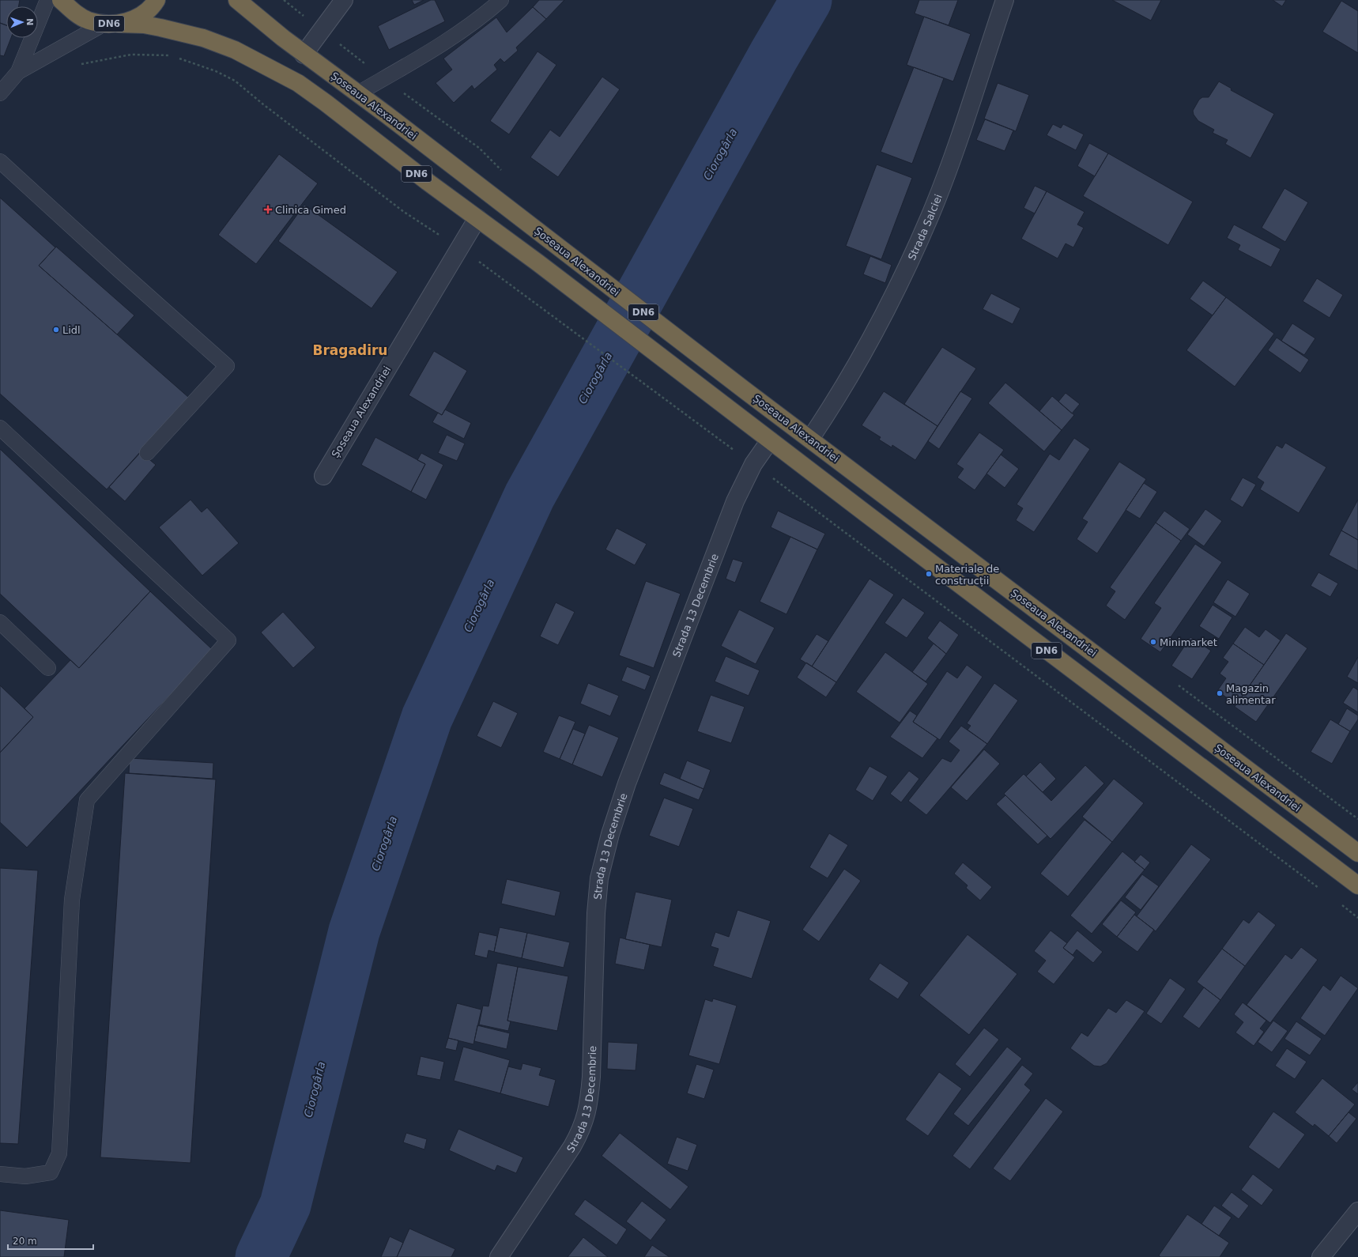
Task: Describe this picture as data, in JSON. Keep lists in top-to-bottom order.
{
  "streets": {
    "highway": ["DN6", "Șoseaua Alexandriei"],
    "street": ["Strada Salciei", "Strada 13 Decembrie"]
  },
  "crossings": [
    ["DN6", "Șoseaua Alexandriei"],
    ["DN6", "Strada 13 Decembrie"],
    ["Șoseaua Alexandriei", "Strada Salciei"]
  ],
  "districts": ["Bragadiru"],
  "water": ["Ciorogârla"],
  "places": {
    "health": ["Clinica Gimed"],
    "other": [
      "Lidl",
      "Materiale de construcții",
      "Minimarket",
      "Magazin alimentar"
    ]
  },
  "scale_bar": "20 m",
  "north": "right"
}
